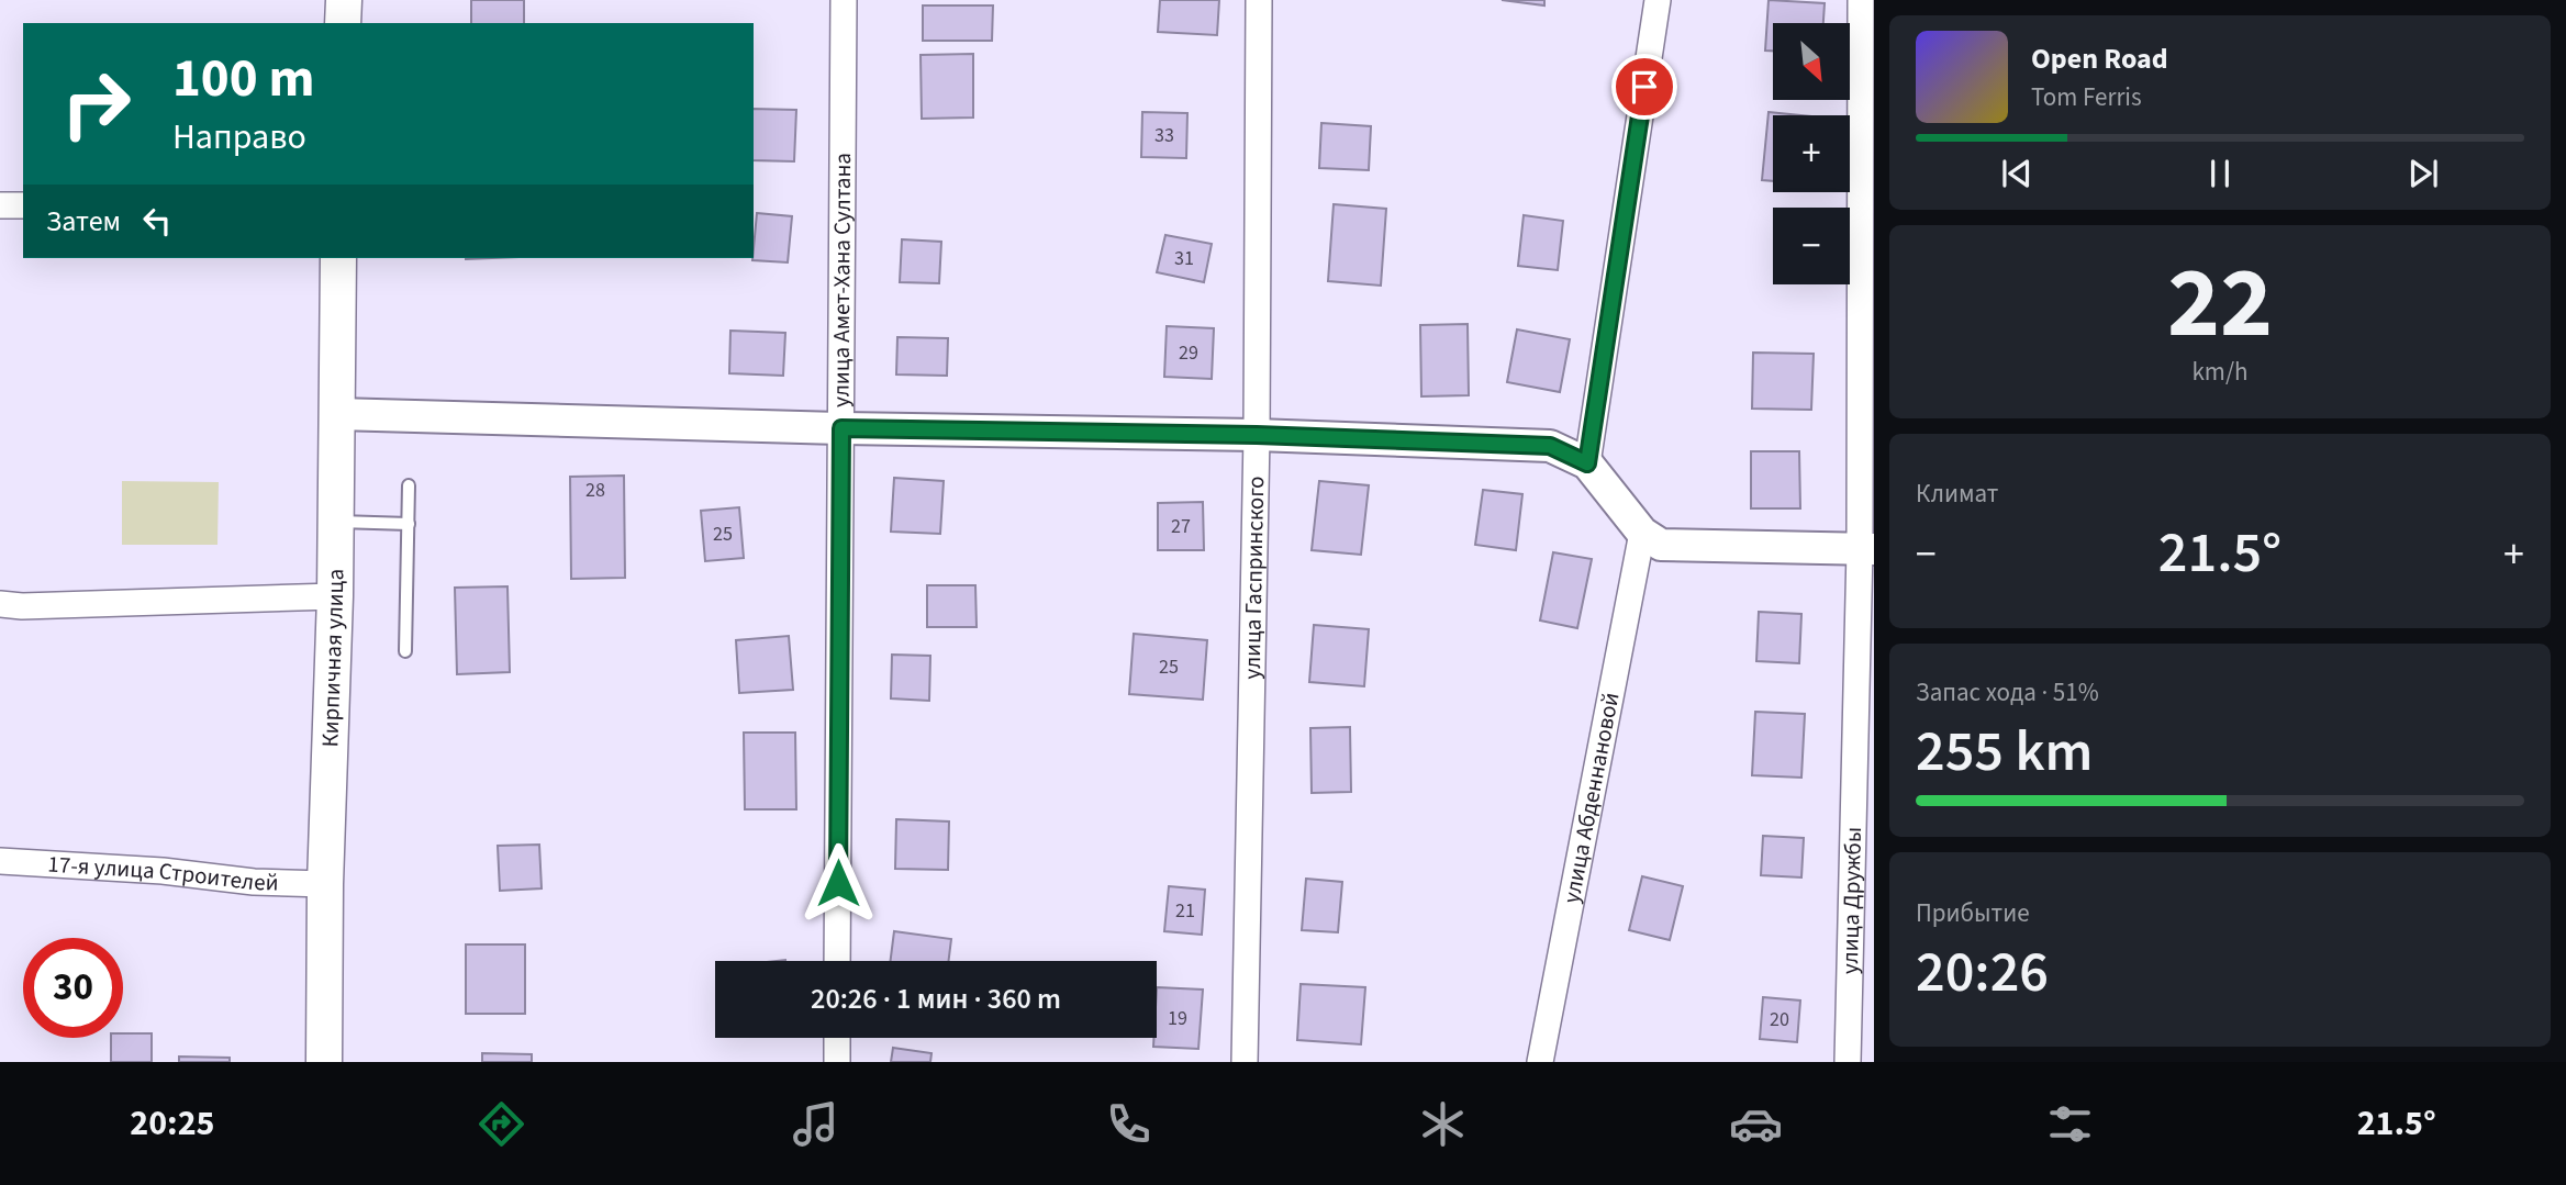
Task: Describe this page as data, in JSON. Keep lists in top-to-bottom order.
{
  "streets": {
    "main road": ["Кирпичная улица"],
    "street": [
      "улица Амет-Хана Султана",
      "улица Гаспринского",
      "улица Абденнановой",
      "17-я улица Строителей",
      "улица Дружбы"
    ]
  },
  "crossings": [
    ["Кирпичная улица", "17-я улица Строителей"]
  ],
  "house_numbers": [
    "33",
    "31",
    "29",
    "28",
    "27",
    "25",
    "25",
    "21",
    "19",
    "20"
  ],
  "north": "bottom right",
  "page": {
    "map_buttons": ["+", "−"],
    "turn": ["100 m", "Направо"],
    "song": ["Open Road", "Tom Ferris"],
    "then": "Затем",
    "tile": [
      ["22", "km/h"],
      "Климат",
      ["Запас хода · 51%", "255 km"],
      ["Прибытие", "20:26"]
    ],
    "heat": ["−", "21.5°", "+"],
    "limit": "30",
    "trip": "20:26 · 1 мин · 360 m",
    "tabs": ["20:25", "21.5°"]
  }
}
